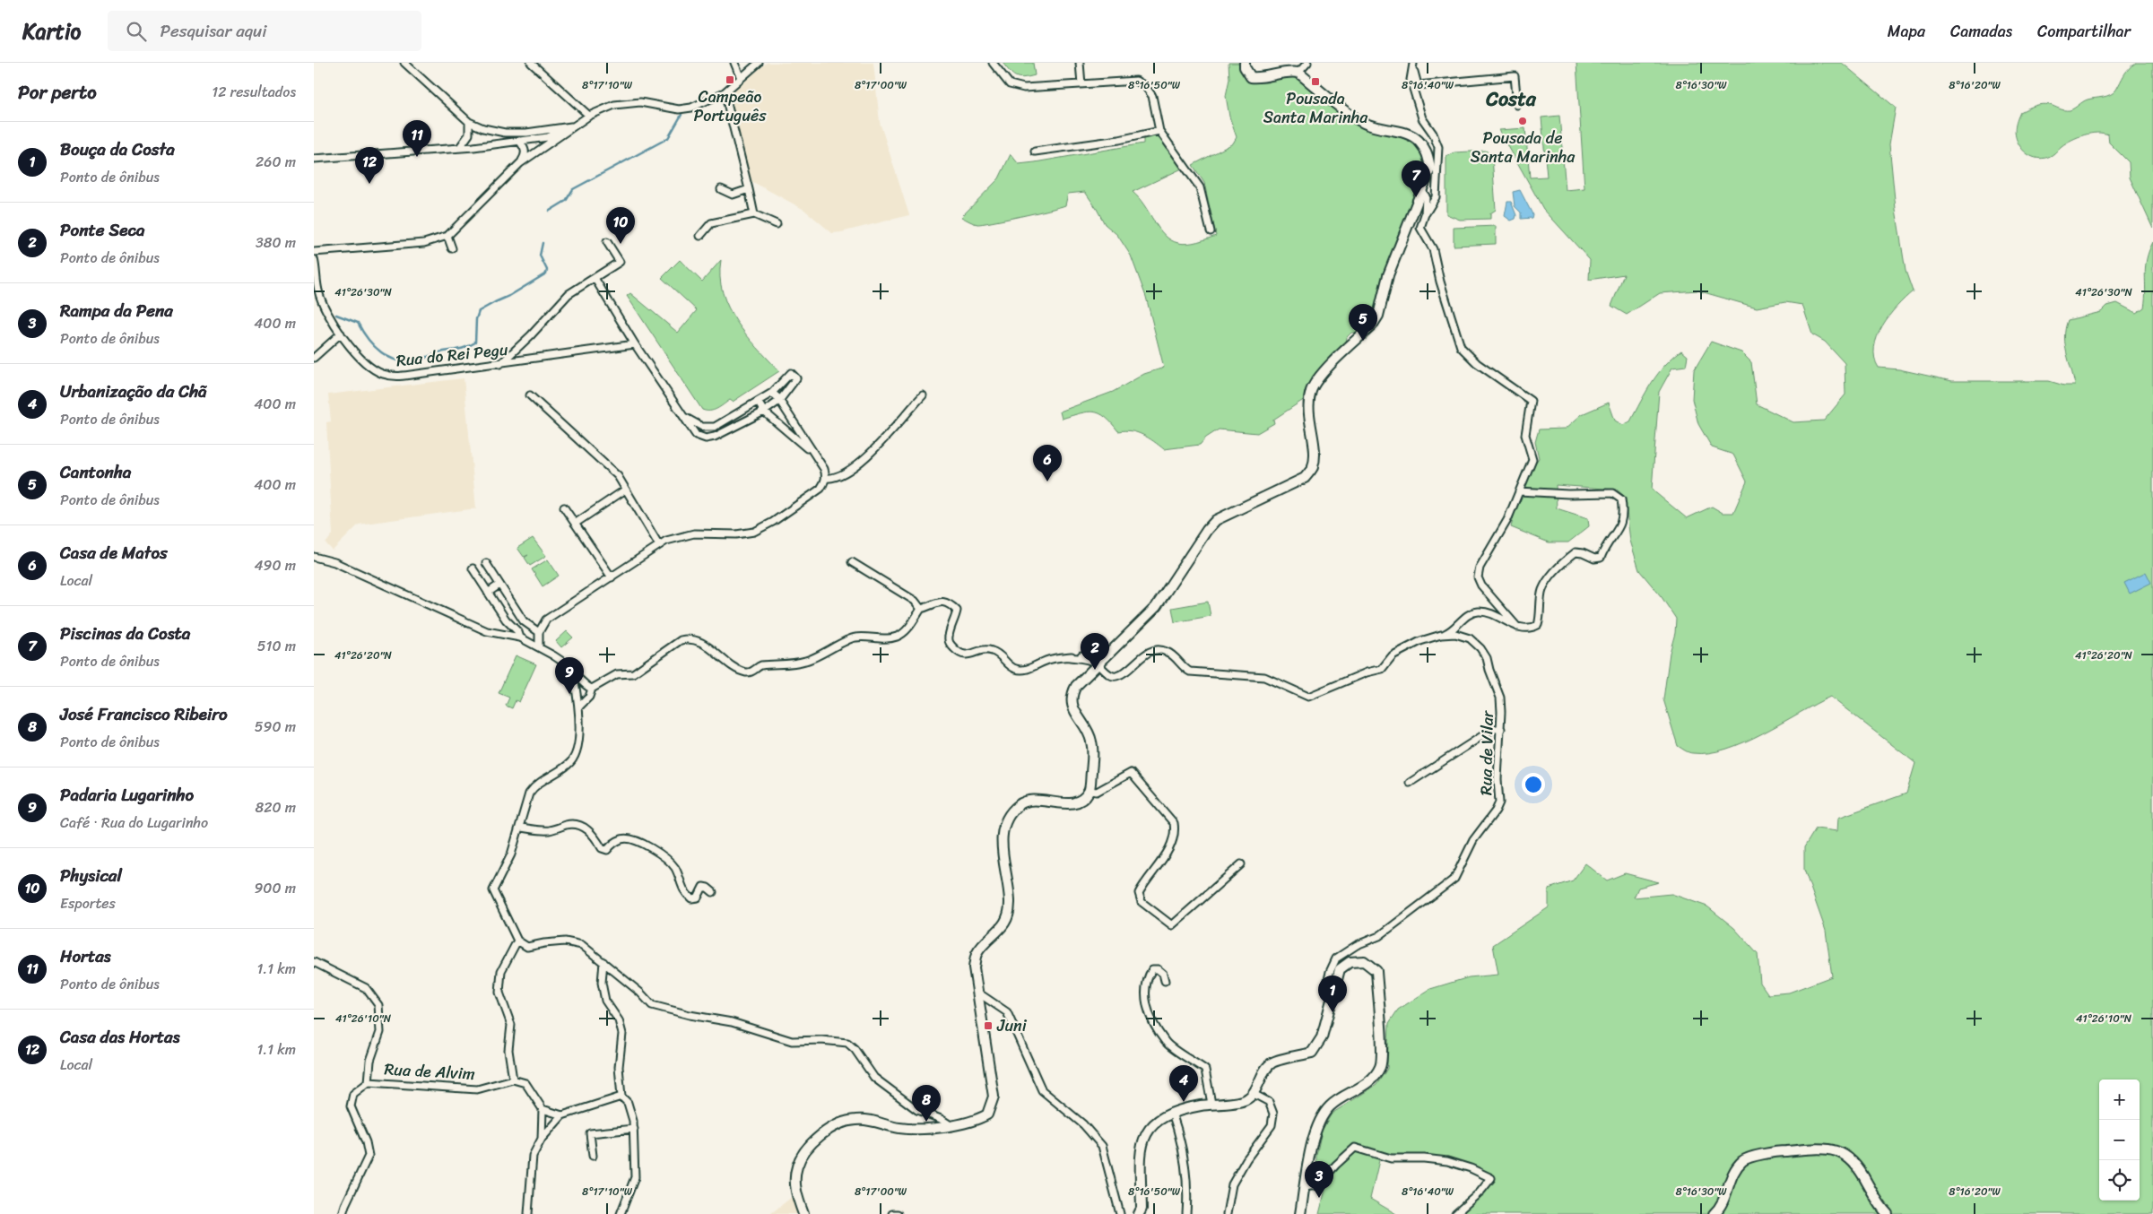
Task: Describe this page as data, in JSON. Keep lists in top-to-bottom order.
{
  "streets": {
    "street": ["Rua do Rei Pegu", "Rua de Vilar", "Rua de Alvim"]
  },
  "districts": ["Costa"],
  "places": {
    "transit": ["Campeão Português", "Pousada Santa Marinha", "Juni"],
    "other": ["Pousada de Santa Marinha"]
  },
  "page": {
    "header": "Kartio",
    "search": "Pesquisar aqui",
    "nav": ["Mapa", "Camadas", "Compartilhar"],
    "heading": ["Por perto", "12 resultados"],
    "pins": [
      "11",
      "12",
      "7",
      "10",
      "5",
      "6",
      "2",
      "9",
      "1",
      "4",
      "8",
      "3"
    ],
    "list": [
      {
        "mark": "1",
        "name": "Bouça da Costa",
        "note": "Ponto de ônibus",
        "value": "260 m"
      },
      {
        "mark": "2",
        "name": "Ponte Seca",
        "note": "Ponto de ônibus",
        "value": "380 m"
      },
      {
        "mark": "3",
        "name": "Rampa da Pena",
        "note": "Ponto de ônibus",
        "value": "400 m"
      },
      {
        "mark": "4",
        "name": "Urbanização da Chã",
        "note": "Ponto de ônibus",
        "value": "400 m"
      },
      {
        "mark": "5",
        "name": "Cantonha",
        "note": "Ponto de ônibus",
        "value": "400 m"
      },
      {
        "mark": "6",
        "name": "Casa de Matos",
        "note": "Local",
        "value": "490 m"
      },
      {
        "mark": "7",
        "name": "Piscinas da Costa",
        "note": "Ponto de ônibus",
        "value": "510 m"
      },
      {
        "mark": "8",
        "name": "José Francisco Ribeiro",
        "note": "Ponto de ônibus",
        "value": "590 m"
      },
      {
        "mark": "9",
        "name": "Padaria Lugarinho",
        "note": "Café · Rua do Lugarinho",
        "value": "820 m"
      },
      {
        "mark": "10",
        "name": "Physical",
        "note": "Esportes",
        "value": "900 m"
      },
      {
        "mark": "11",
        "name": "Hortas",
        "note": "Ponto de ônibus",
        "value": "1.1 km"
      },
      {
        "mark": "12",
        "name": "Casa das Hortas",
        "note": "Local",
        "value": "1.1 km"
      }
    ],
    "map_buttons": ["+", "−"]
  },
  "coordinates": [
    "8°17'10\"W",
    "8°17'00\"W",
    "8°16'50\"W",
    "8°16'40\"W",
    "8°16'30\"W",
    "8°16'20\"W",
    "41°26'30\"N",
    "41°26'20\"N",
    "41°26'10\"N"
  ]
}
